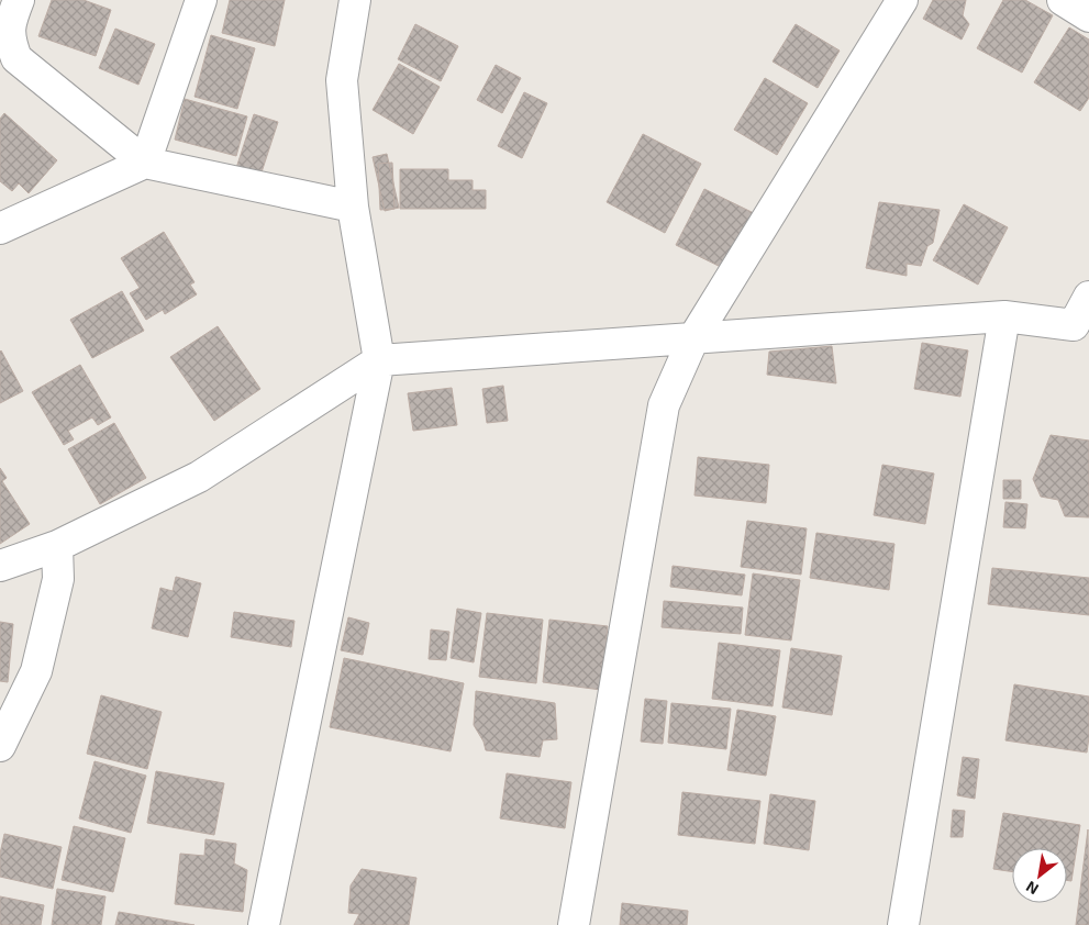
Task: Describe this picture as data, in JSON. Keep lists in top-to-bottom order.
{
  "north": "bottom left"
}
